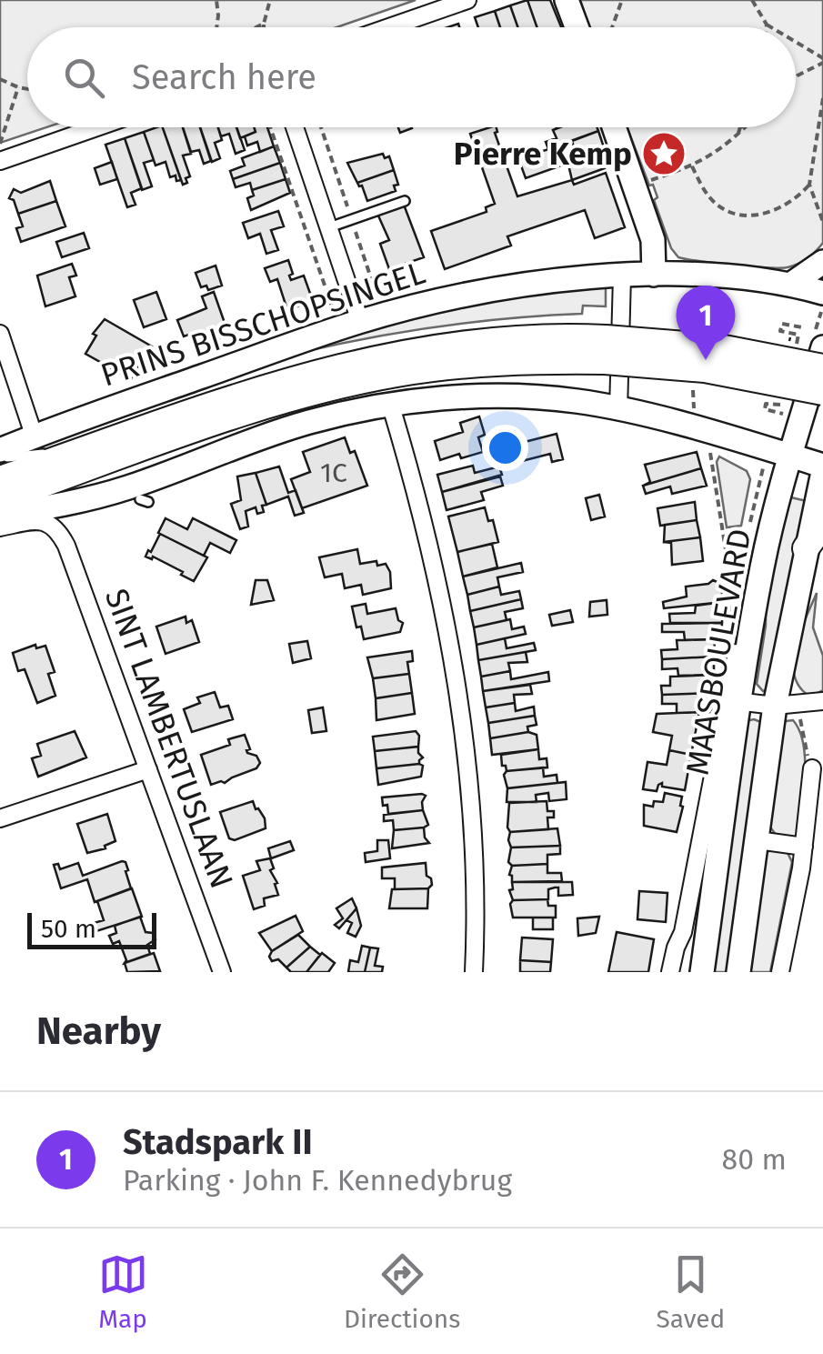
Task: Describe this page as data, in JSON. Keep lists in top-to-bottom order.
{
  "streets": {
    "main road": ["PRINS BISSCHOPSINGEL", "MAASBOULEVARD"],
    "street": ["SINT LAMBERTUSLAAN"]
  },
  "places": {
    "place": ["Pierre Kemp"]
  },
  "house_numbers": ["1C"],
  "scale_bar": "50 m",
  "page": {
    "search": "Search here",
    "pins": "1",
    "scale": "50 m",
    "heading": "Nearby",
    "list": [
      {
        "mark": "1",
        "name": "Stadspark II",
        "note": "Parking · John F. Kennedybrug",
        "value": "80 m"
      }
    ],
    "nav": ["Map", "Directions", "Saved"]
  }
}
